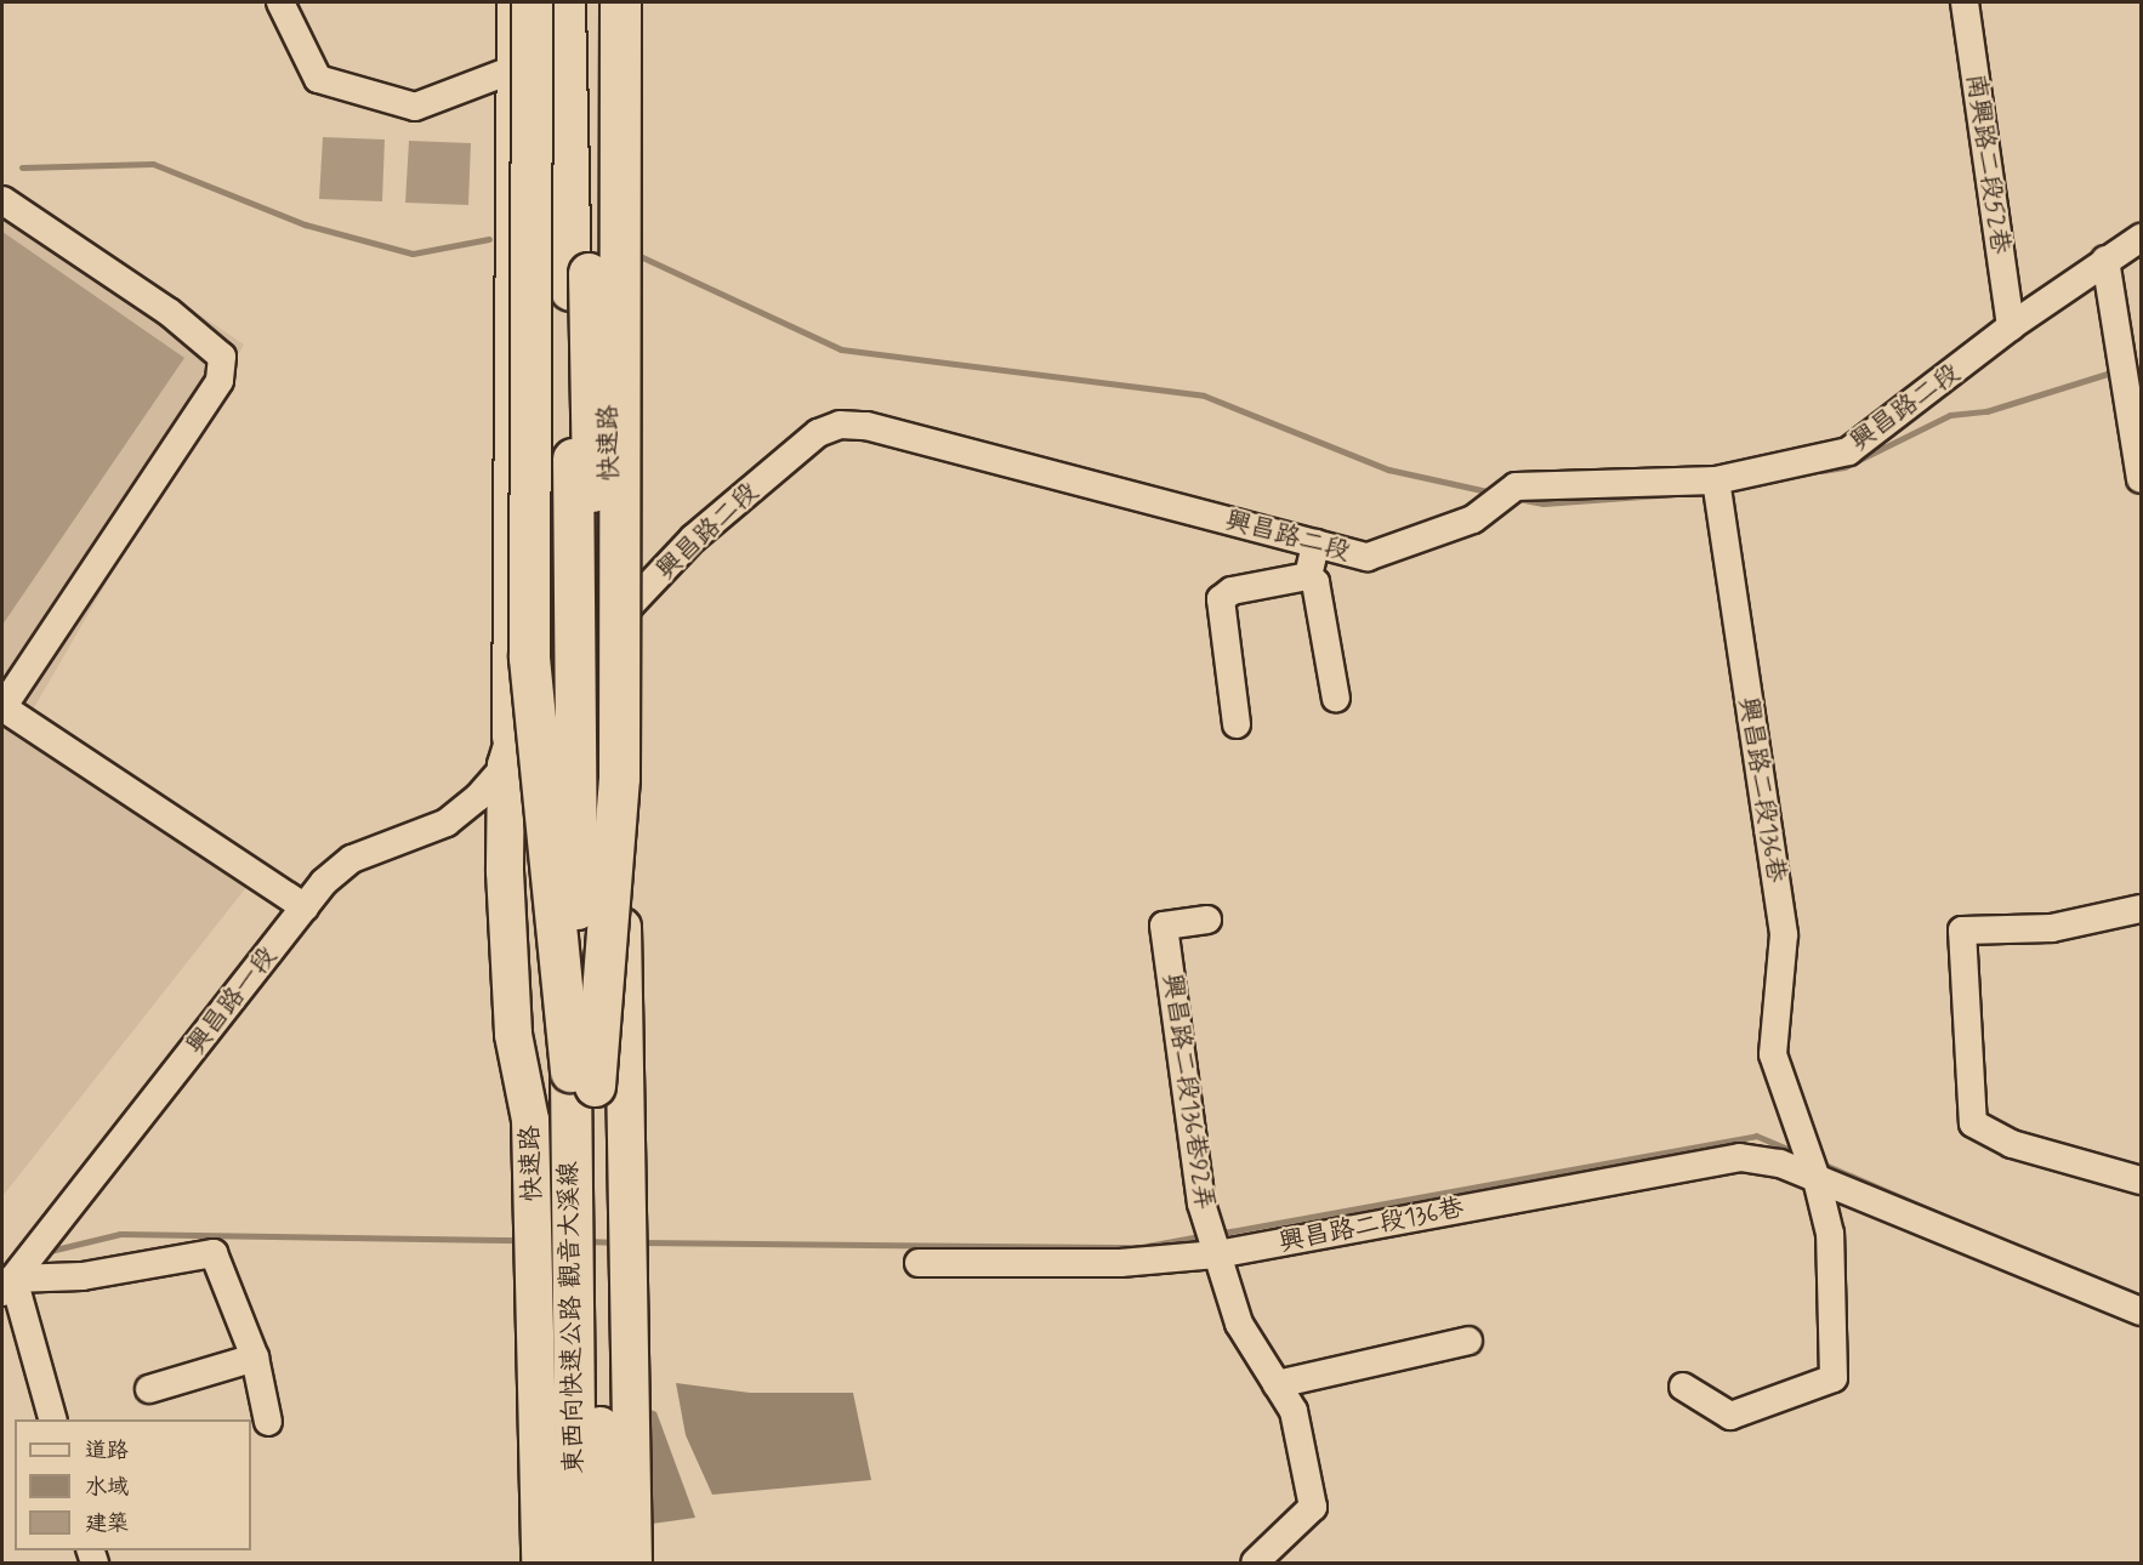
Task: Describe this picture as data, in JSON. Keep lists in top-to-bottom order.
{
  "streets": {
    "highway": ["東西向快速公路 觀音大溪線"],
    "main road": ["快速路"],
    "street": [
      "南興路二段52巷",
      "興昌路二段",
      "興昌路二段136巷",
      "興昌路一段",
      "興昌路二段136巷92弄"
    ]
  },
  "crossings": [
    ["南興路二段52巷", "興昌路二段"],
    ["興昌路二段", "快速路"],
    ["興昌路二段", "興昌路二段136巷"],
    ["興昌路二段", "興昌路一段"],
    ["快速路", "興昌路一段"],
    ["興昌路二段136巷", "興昌路二段136巷92弄"]
  ],
  "legend": ["道路", "水域", "建築"]
}
